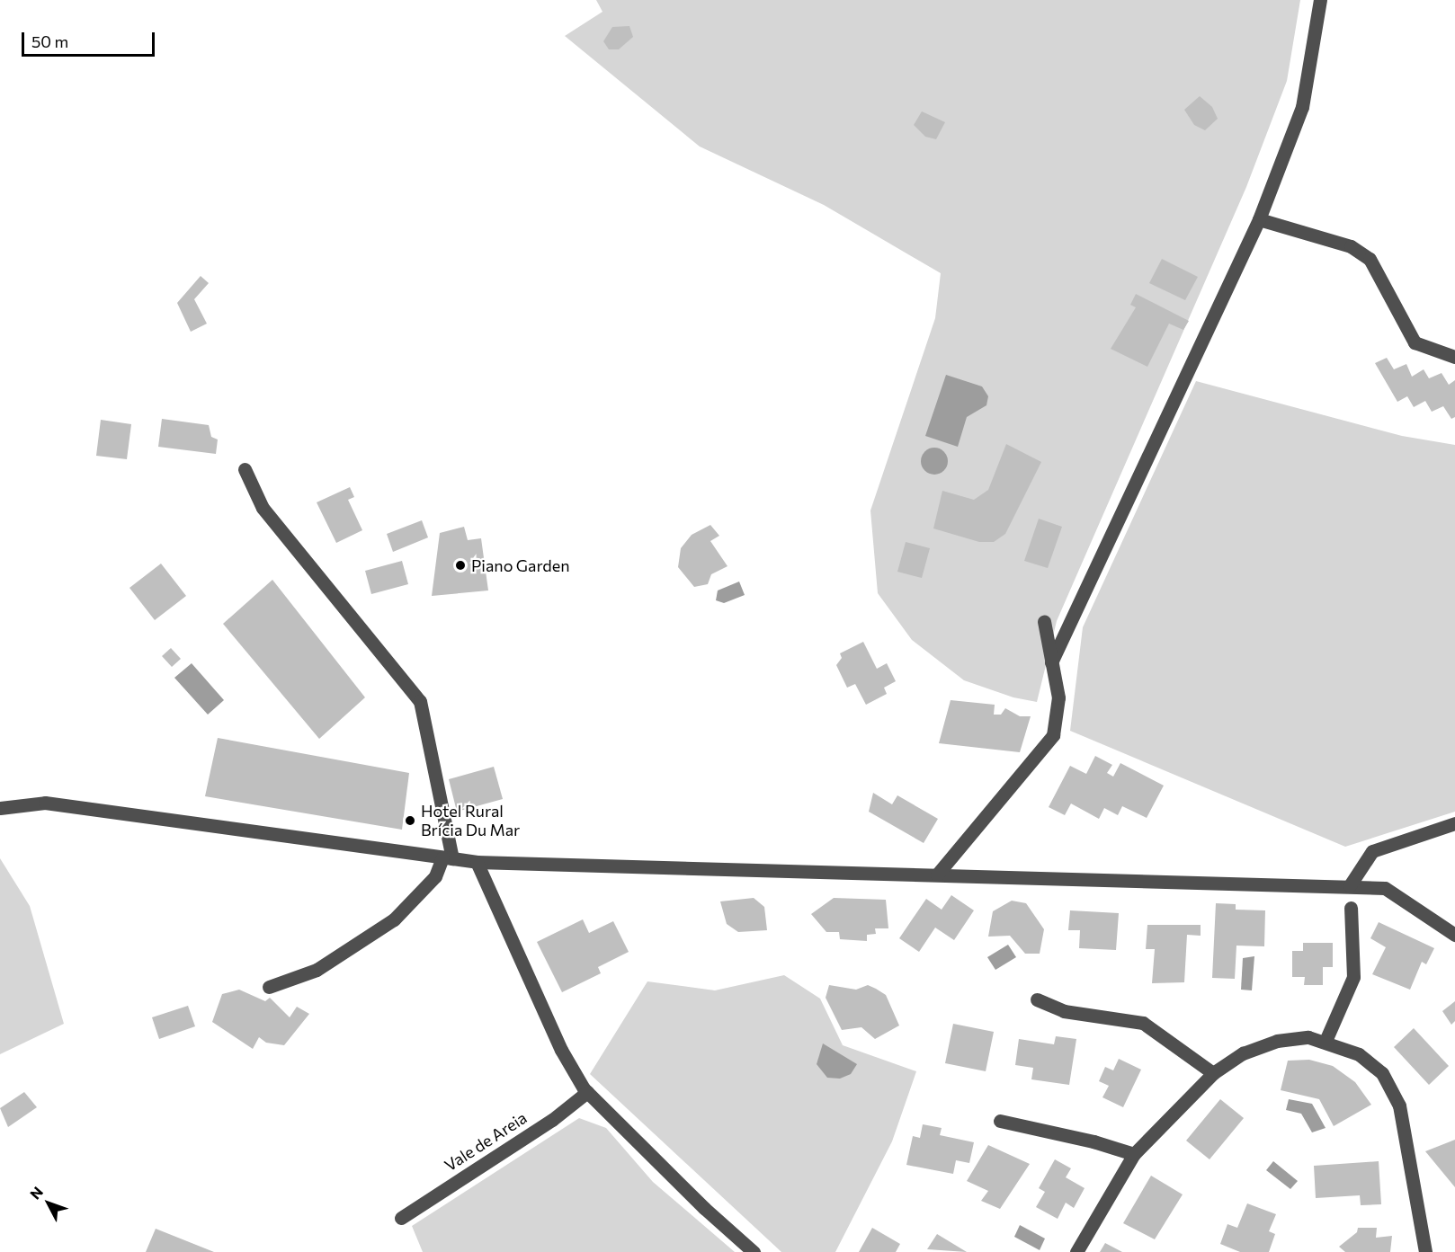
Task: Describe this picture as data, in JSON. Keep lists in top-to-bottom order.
{
  "streets": {
    "street": ["Vale de Areia"]
  },
  "places": ["Piano Garden", "Hotel Rural Brícia Du Mar"],
  "scale_bar": "50 m",
  "north": "top left"
}
